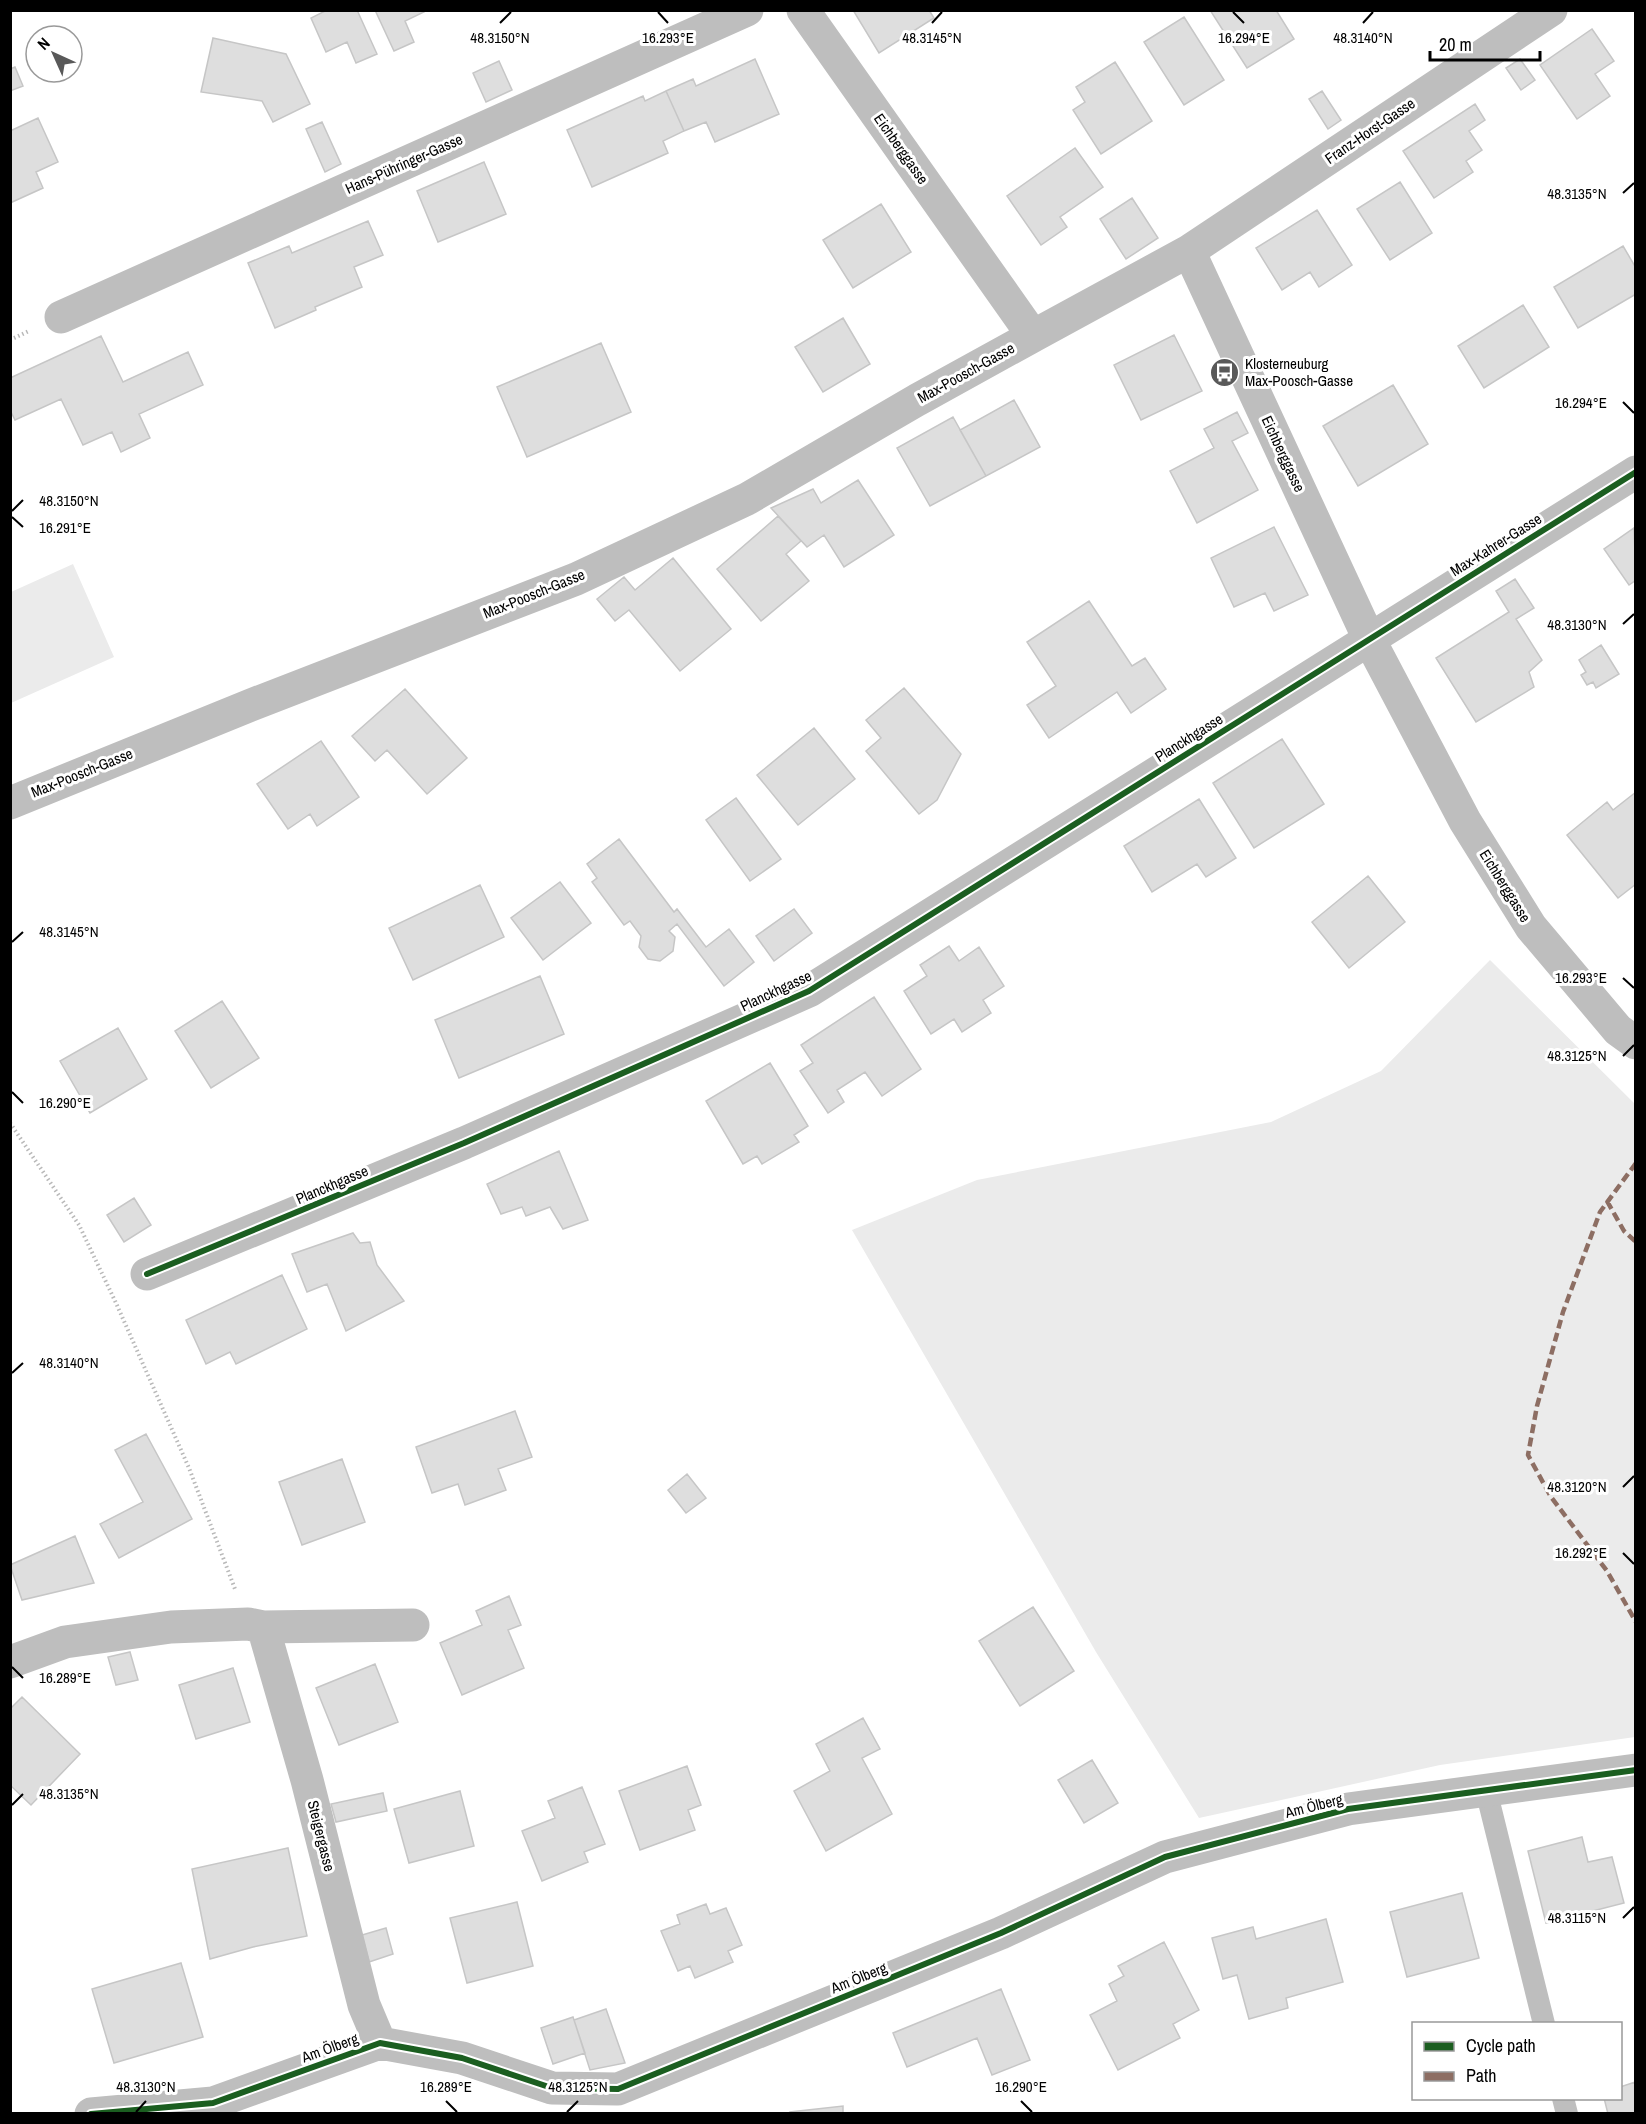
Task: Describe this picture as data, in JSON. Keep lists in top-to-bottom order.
{
  "streets": {
    "street": [
      "Franz-Horst-Gasse",
      "Eichberggasse",
      "Hans-Pühringer-Gasse",
      "Max-Poosch-Gasse",
      "Max-Kahrer-Gasse",
      "Planckhgasse",
      "Am Ölberg",
      "Steigergasse"
    ]
  },
  "crossings": [
    ["Franz-Horst-Gasse", "Eichberggasse"],
    ["Eichberggasse", "Max-Poosch-Gasse"],
    ["Eichberggasse", "Max-Kahrer-Gasse"],
    ["Eichberggasse", "Planckhgasse"],
    ["Max-Kahrer-Gasse", "Planckhgasse"],
    ["Am Ölberg", "Steigergasse"]
  ],
  "places": {
    "bus stop": ["Klosterneuburg Max-Poosch-Gasse"]
  },
  "legend": ["Cycle path", "Path"],
  "scale_bar": "20 m",
  "north": "top left",
  "coordinates": [
    "16.294°E",
    "48.3150°N",
    "16.293°E",
    "48.3145°N",
    "48.3140°N",
    "48.3135°N",
    "16.291°E",
    "48.3130°N",
    "48.3125°N",
    "16.290°E",
    "48.3120°N",
    "16.292°E",
    "16.289°E",
    "48.3115°N"
  ]
}
